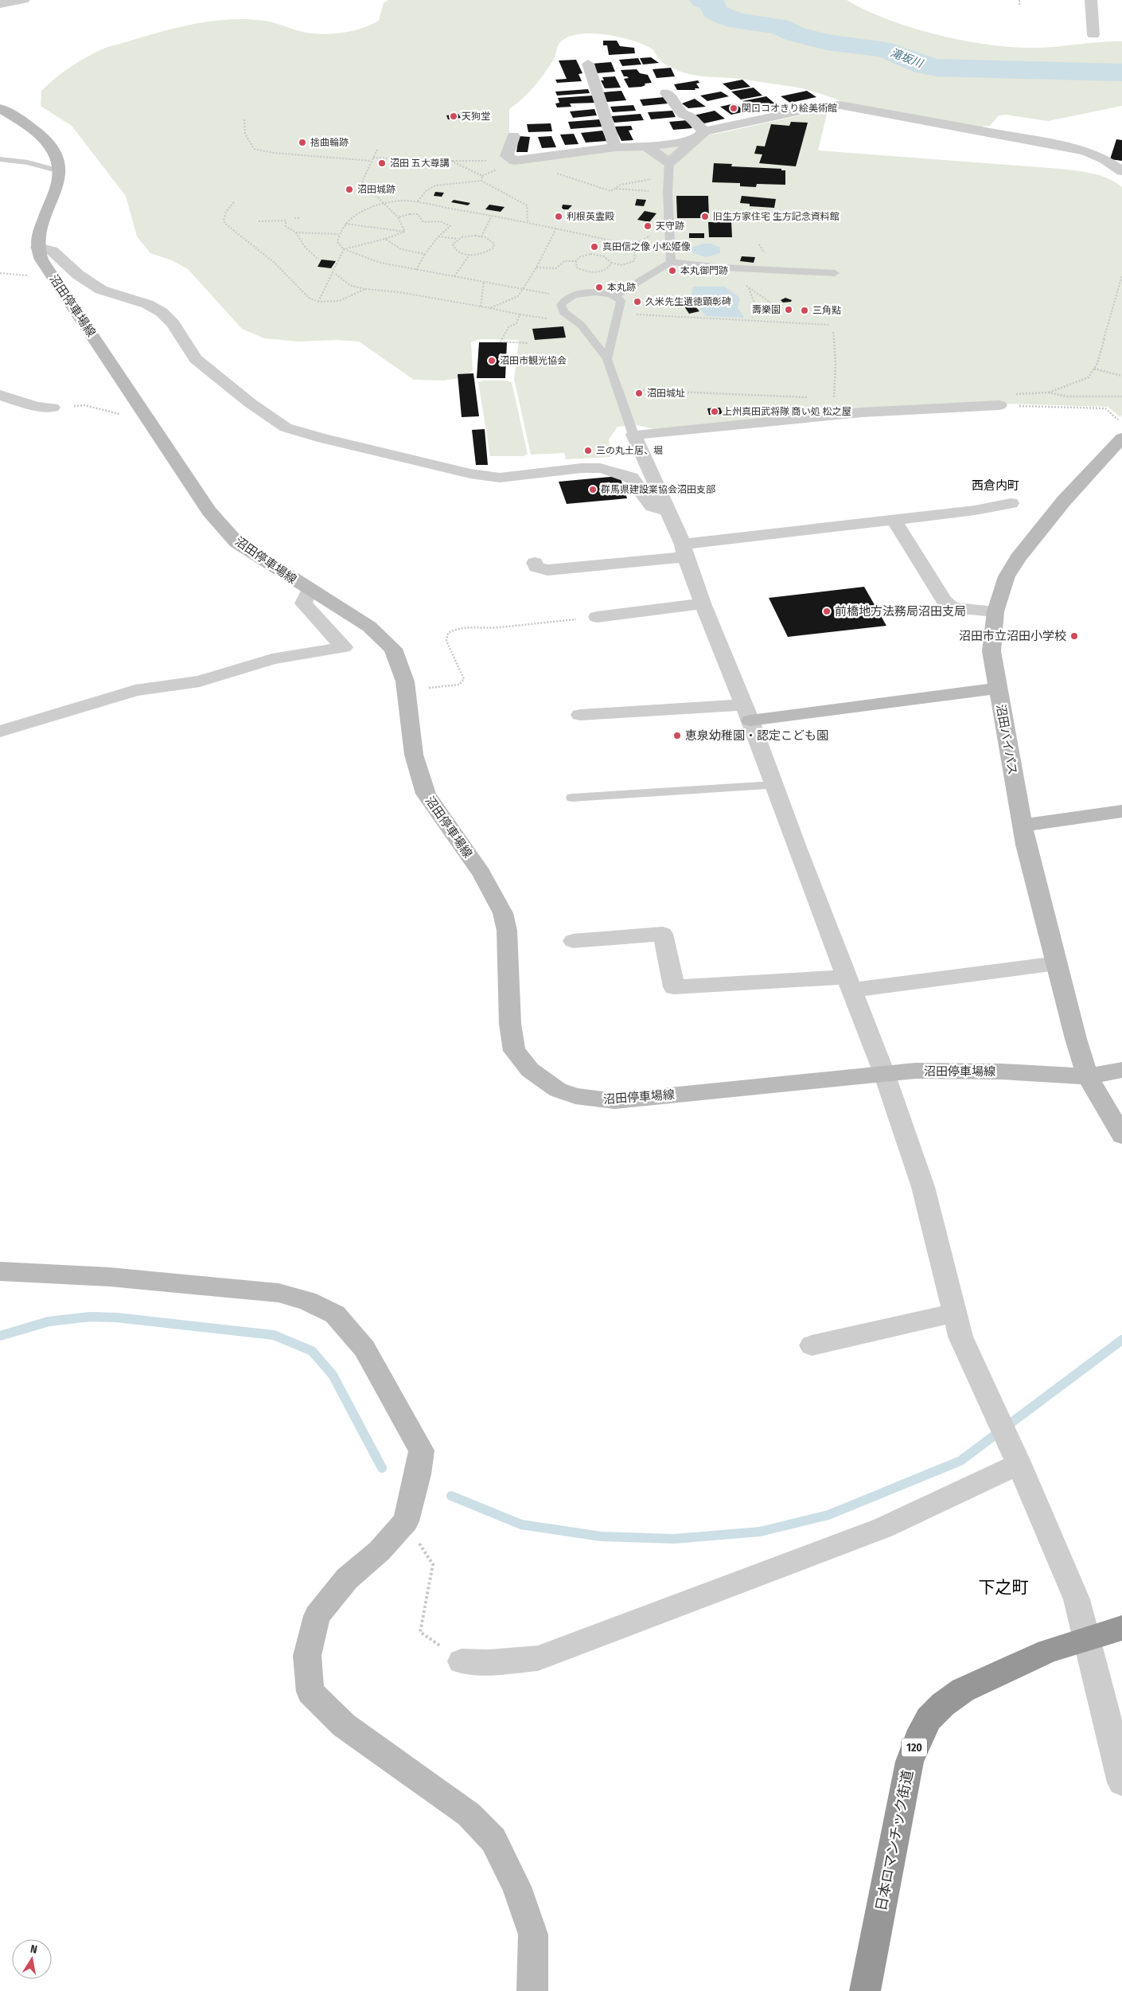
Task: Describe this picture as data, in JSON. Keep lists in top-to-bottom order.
{
  "streets": {
    "highway": ["120", "日本ロマンチック街道"],
    "main road": ["沼田停車場線", "沼田バイパス"]
  },
  "crossings": [
    ["沼田停車場線", "沼田バイパス"]
  ],
  "districts": ["西倉内町", "下之町"],
  "water": ["滝坂川"],
  "places": [
    "関口コオきり絵美術館",
    "天狗堂",
    "捨曲輪跡",
    "沼田 五大尊講",
    "沼田城跡",
    "利根英霊殿",
    "旧生方家住宅 生方記念資料館",
    "天守跡",
    "真田信之像 小松姫像",
    "本丸御門跡",
    "本丸跡",
    "久米先生遺徳顕彰碑",
    "壽樂園",
    "三角點",
    "沼田市観光協会",
    "沼田城址",
    "上州真田武将隊 商い処 松之屋",
    "三の丸土居、堀",
    "群馬県建設業協会沼田支部",
    "前橋地方法務局沼田支局",
    "沼田市立沼田小学校",
    "恵泉幼稚園・認定こども園"
  ],
  "north": "top"
}
